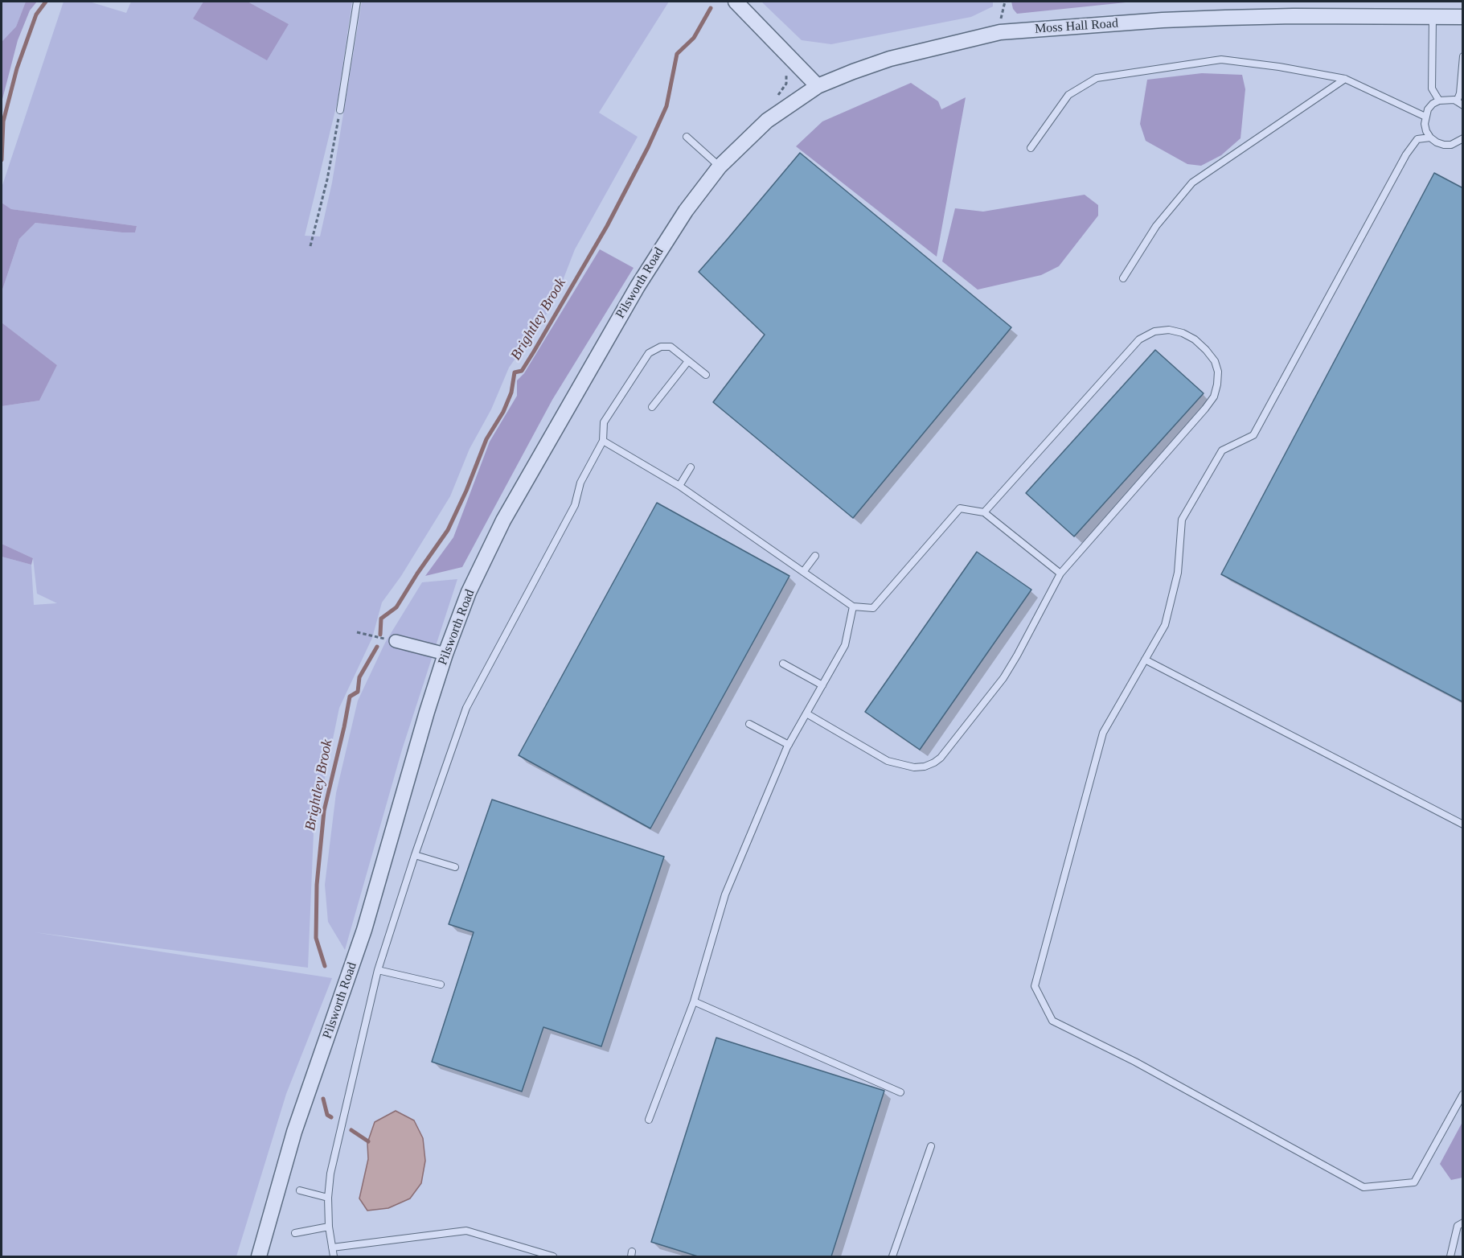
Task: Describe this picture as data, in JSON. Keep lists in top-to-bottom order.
{
  "streets": {
    "street": ["Moss Hall Road", "Pilsworth Road"]
  },
  "crossings": [
    ["Moss Hall Road", "Pilsworth Road"]
  ],
  "water": ["Brightley Brook"]
}
